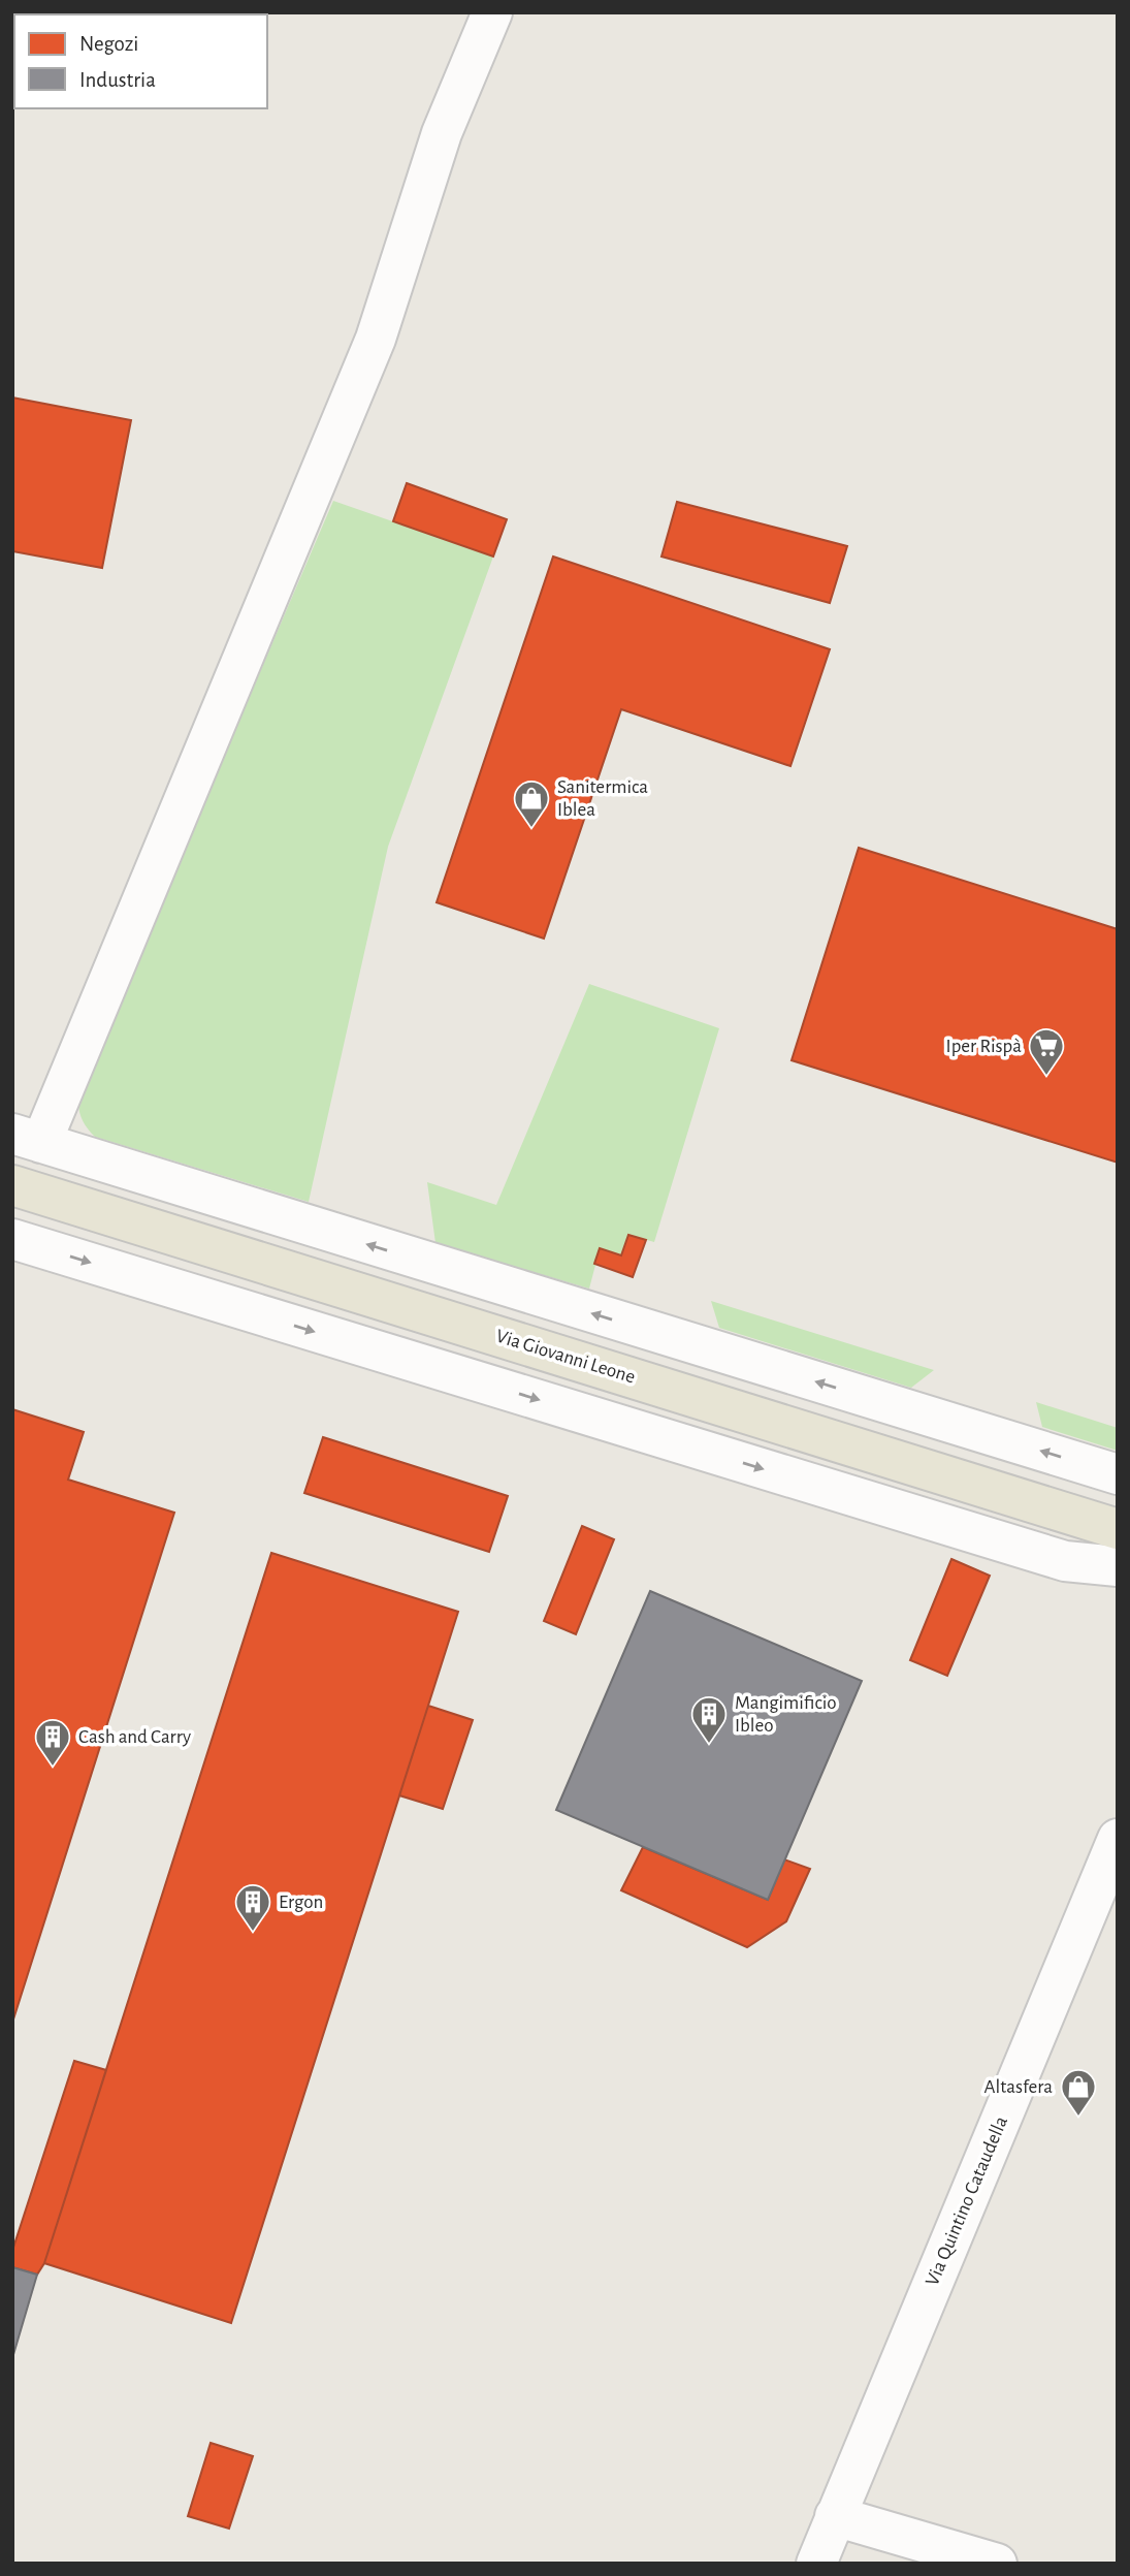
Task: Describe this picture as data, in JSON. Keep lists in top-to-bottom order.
{
  "streets": {
    "main road": ["Via Giovanni Leone"],
    "street": ["Via Quintino Cataudella"]
  },
  "places": {
    "shop": ["Sanitermica Iblea", "Altasfera"],
    "supermarket": ["Iper Rispà"],
    "building": ["Mangimificio Ibleo", "Cash and Carry", "Ergon"]
  },
  "legend": ["Negozi", "Industria"]
}
